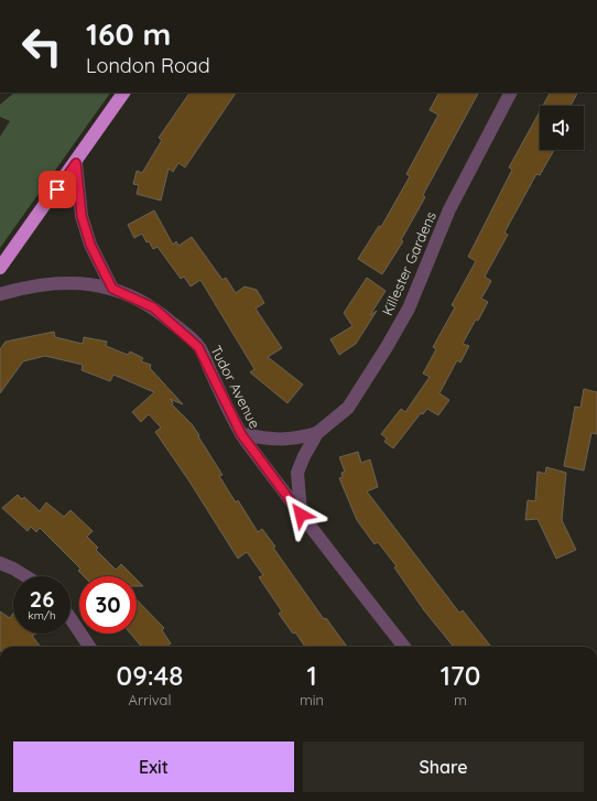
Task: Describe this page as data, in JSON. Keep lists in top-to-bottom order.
{
  "streets": {
    "street": ["Killester Gardens", "Tudor Avenue"]
  },
  "crossings": [
    ["Killester Gardens", "Tudor Avenue"]
  ],
  "page": {
    "turn": ["160 m", "London Road"],
    "speed": "26 km/h",
    "limit": "30",
    "eta": [
      "09:48",
      "Arrival",
      "1",
      "min",
      "170",
      "m"
    ],
    "buttons": ["Exit", "Share"]
  }
}
